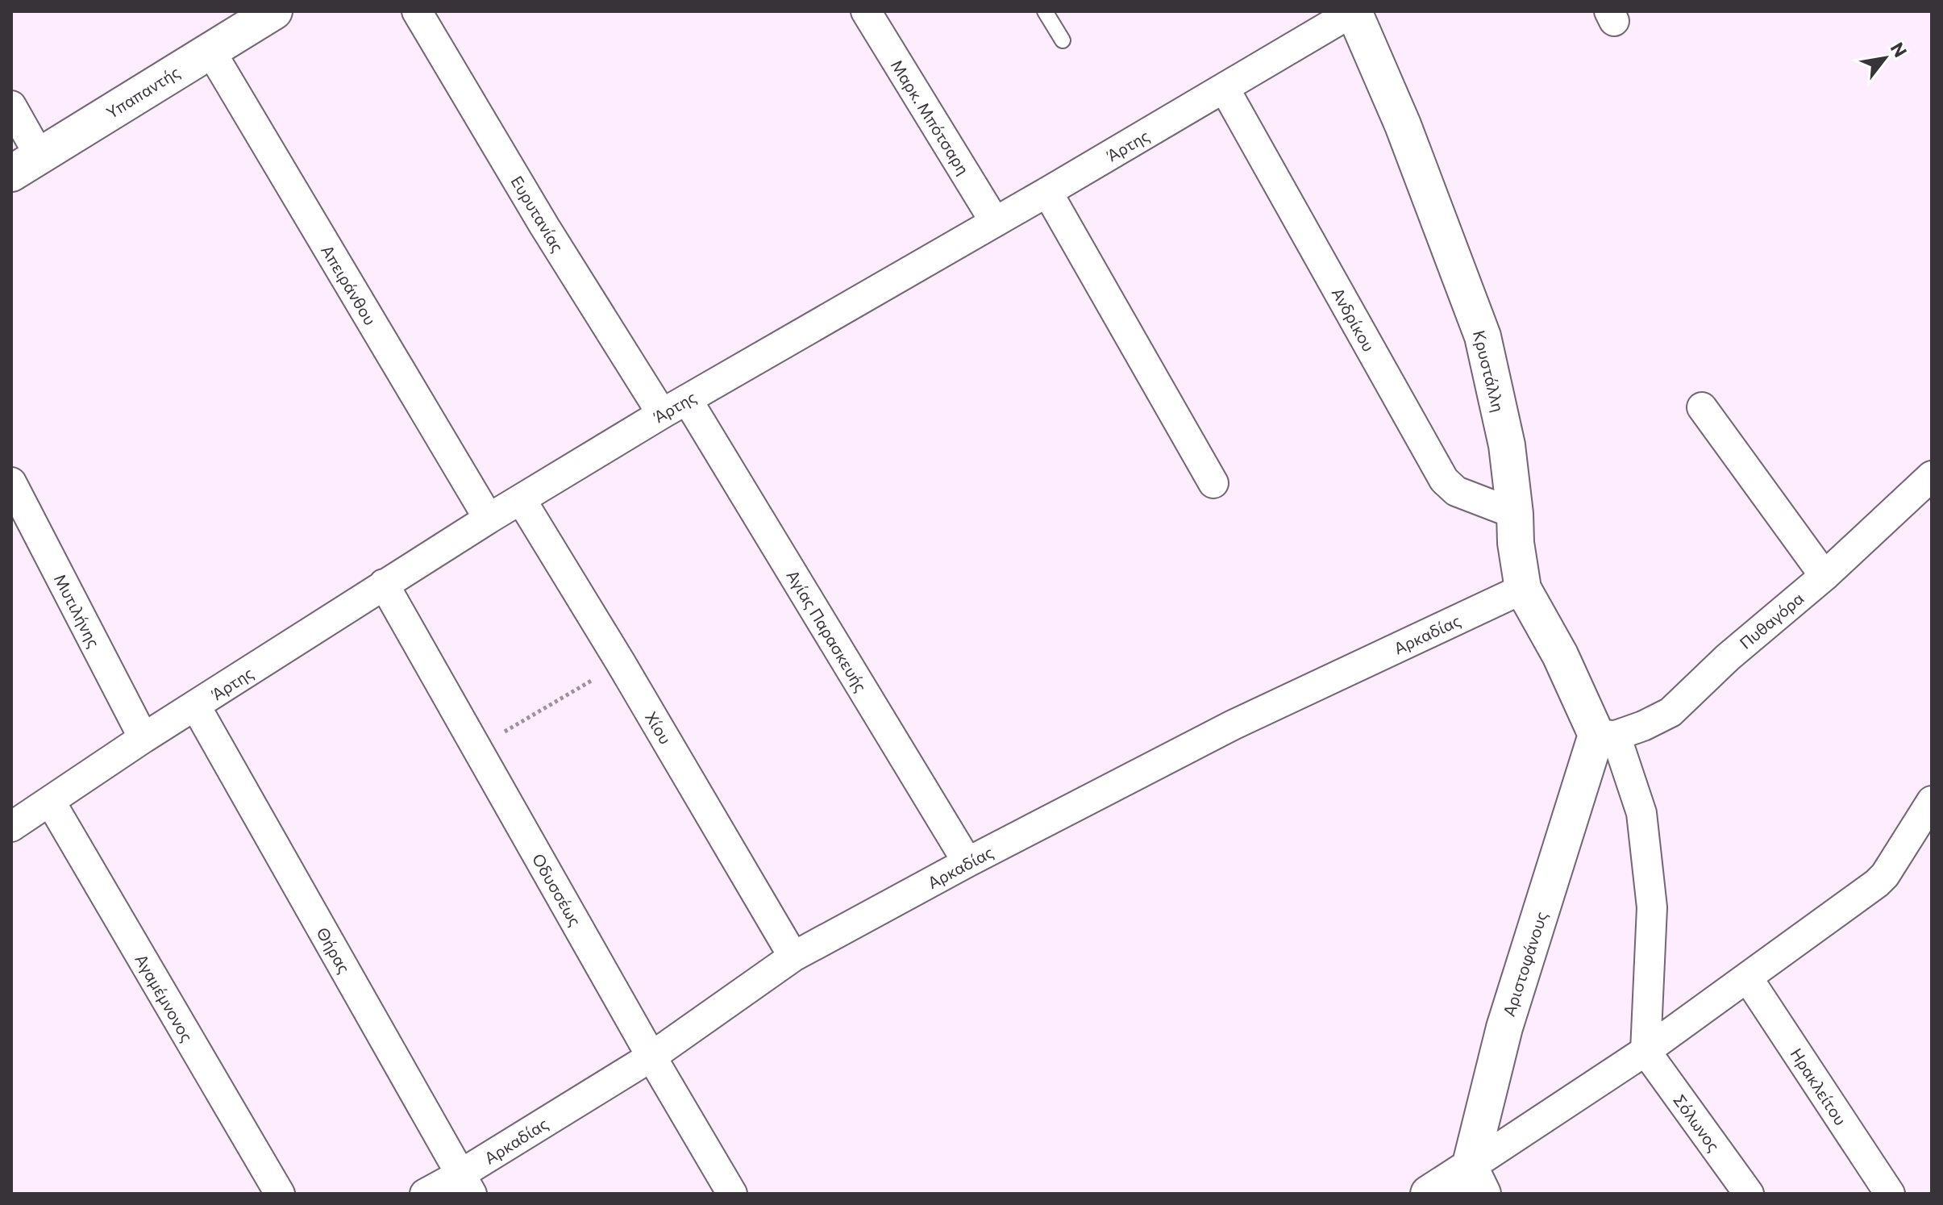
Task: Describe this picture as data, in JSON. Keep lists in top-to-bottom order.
{
  "streets": {
    "street": [
      "Υπαπαντής",
      "Μαρκ. Μπότσαρη",
      "Άρτης",
      "Ευρυτανίας",
      "Απειράνθου",
      "Ανδρίκου",
      "Κρυστάλλη",
      "Μυτιλήνης",
      "Πυθαγόρα",
      "Αγίας Παρασκευής",
      "Αρκαδίας",
      "Χίου",
      "Οδυσσέως",
      "Θήρας",
      "Αριστοφάνους",
      "Αγαμέμνονος",
      "Ηρακλείτου",
      "Σόλωνος"
    ]
  },
  "crossings": [
    ["Υπαπαντής", "Απειράνθου"],
    ["Μαρκ. Μπότσαρη", "Άρτης"],
    ["Άρτης", "Ευρυτανίας"],
    ["Άρτης", "Απειράνθου"],
    ["Άρτης", "Ανδρίκου"],
    ["Άρτης", "Κρυστάλλη"],
    ["Άρτης", "Μυτιλήνης"],
    ["Άρτης", "Αγίας Παρασκευής"],
    ["Άρτης", "Χίου"],
    ["Άρτης", "Οδυσσέως"],
    ["Άρτης", "Θήρας"],
    ["Άρτης", "Αγαμέμνονος"],
    ["Ανδρίκου", "Κρυστάλλη"],
    ["Κρυστάλλη", "Πυθαγόρα"],
    ["Κρυστάλλη", "Αρκαδίας"],
    ["Κρυστάλλη", "Αριστοφάνους"],
    ["Πυθαγόρα", "Αριστοφάνους"],
    ["Αγίας Παρασκευής", "Αρκαδίας"],
    ["Αρκαδίας", "Χίου"],
    ["Αρκαδίας", "Οδυσσέως"],
    ["Αρκαδίας", "Θήρας"]
  ],
  "north": "top right"
}
